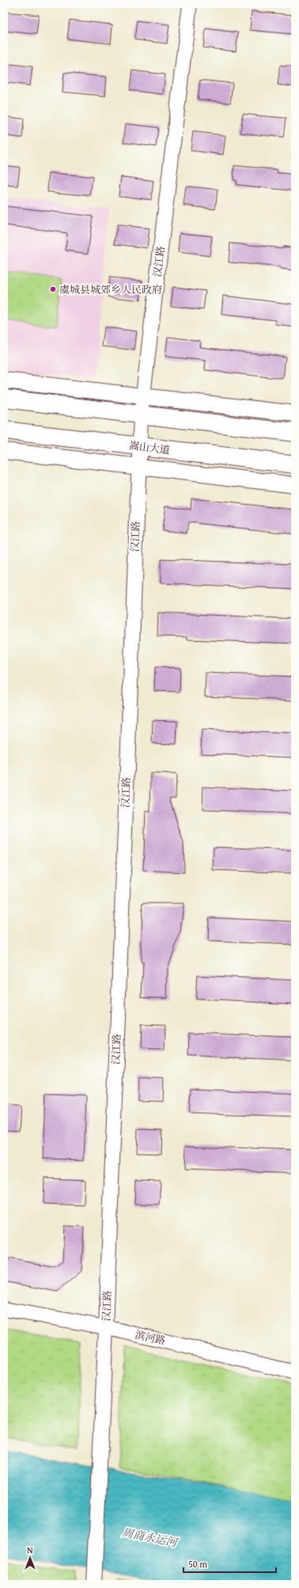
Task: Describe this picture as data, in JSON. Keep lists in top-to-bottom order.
{
  "streets": {
    "main road": ["嵩山大道"],
    "street": ["汉江路", "滨河路"]
  },
  "crossings": [
    ["汉江路", "嵩山大道"],
    ["汉江路", "滨河路"]
  ],
  "water": ["周商永运河"],
  "places": ["虞城县城郊乡人民政府"],
  "scale_bar": "50 m",
  "north": "top"
}
